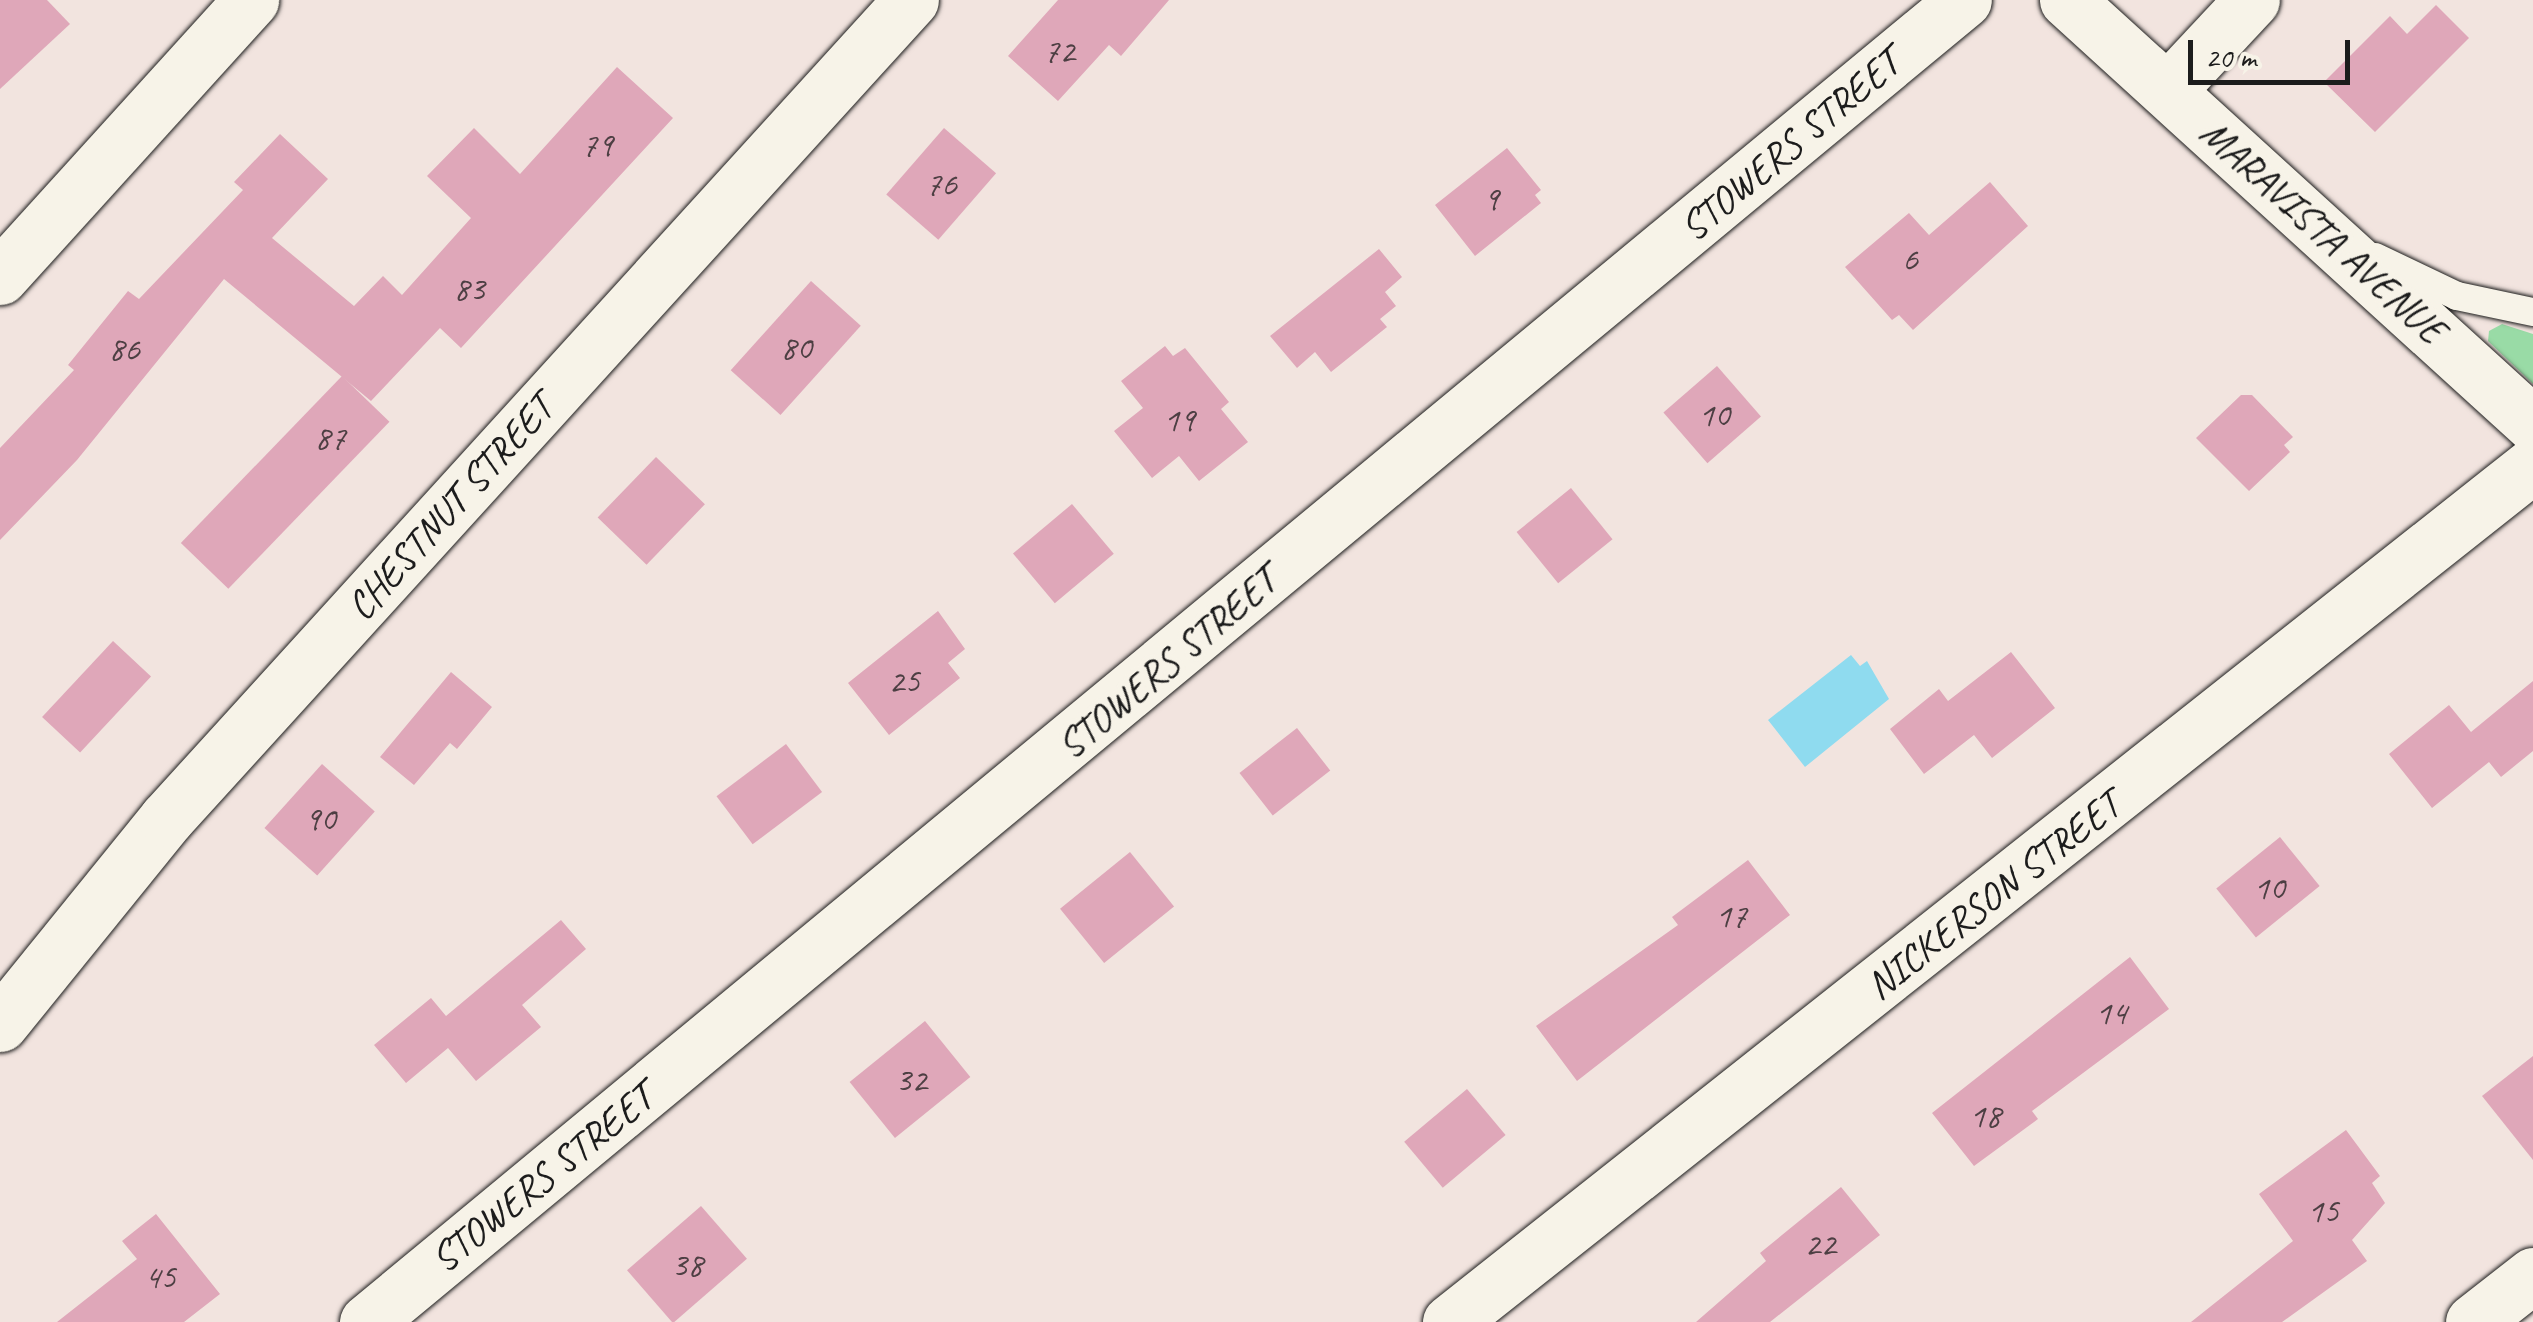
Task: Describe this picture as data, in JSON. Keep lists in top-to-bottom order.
{
  "streets": {
    "street": [
      "STOWERS STREET",
      "MARAVISTA AVENUE",
      "CHESTNUT STREET",
      "NICKERSON STREET"
    ]
  },
  "house_numbers": [
    "72",
    "79",
    "76",
    "9",
    "6",
    "83",
    "80",
    "86",
    "10",
    "19",
    "87",
    "25",
    "90",
    "10",
    "17",
    "14",
    "32",
    "18",
    "15",
    "22",
    "38",
    "45"
  ],
  "scale_bar": "20 m"
}
